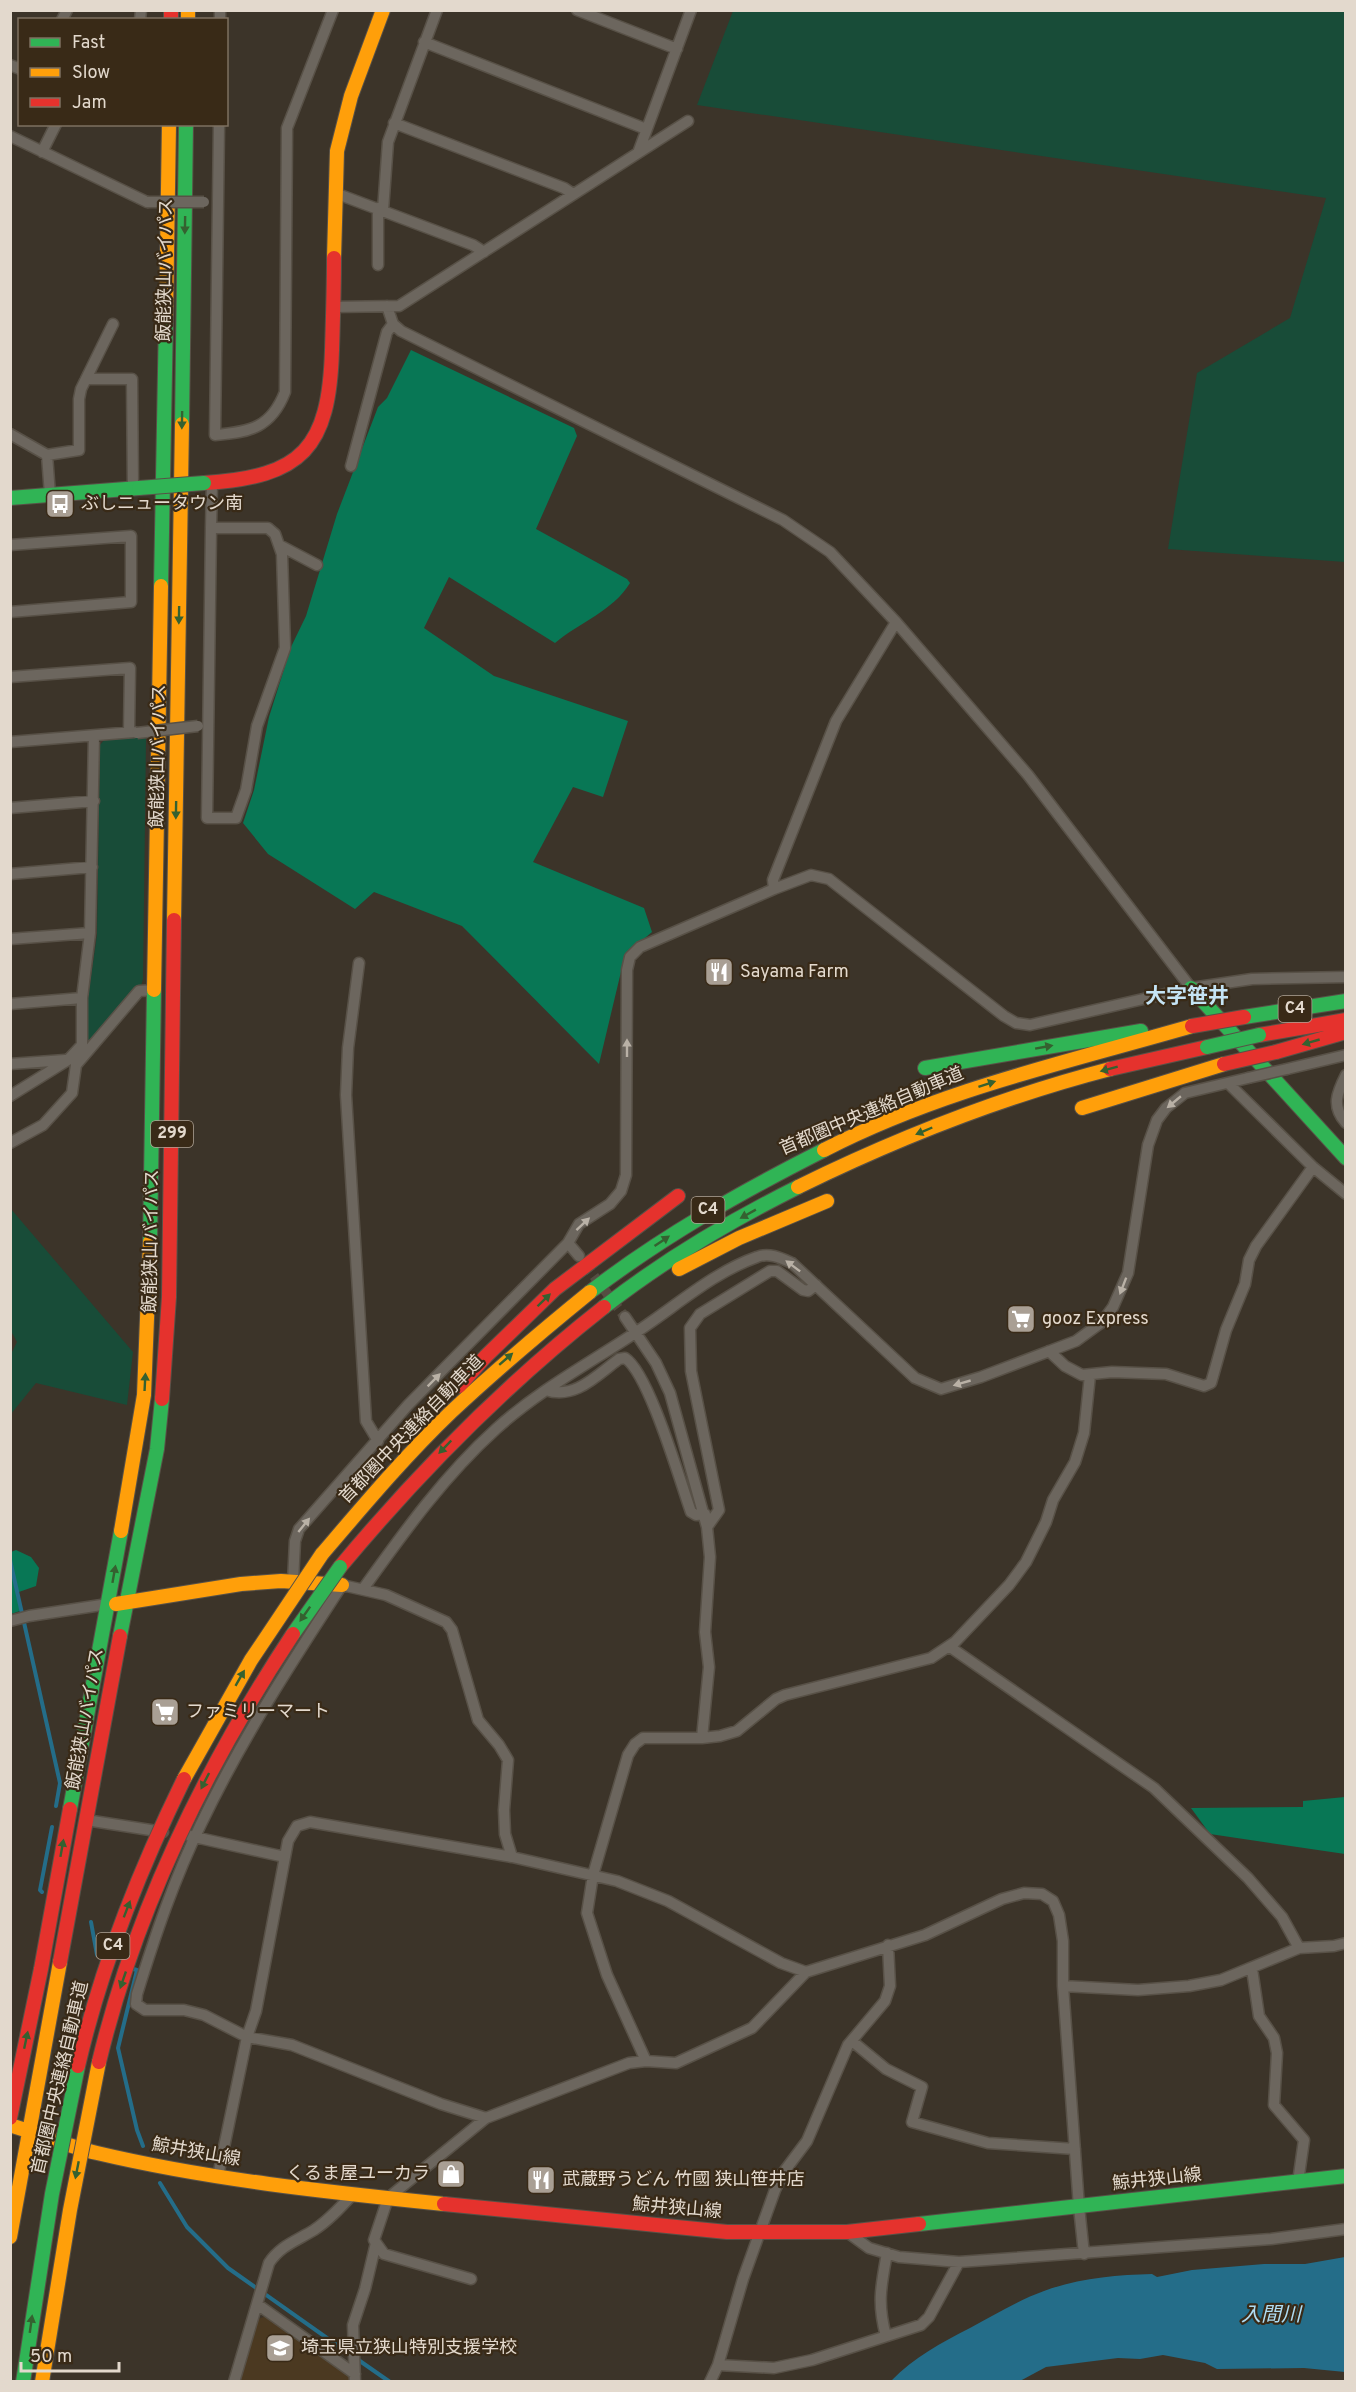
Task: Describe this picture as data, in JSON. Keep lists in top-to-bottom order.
{
  "streets": {
    "main road": [
      "飯能狭山バイパス",
      "C4",
      "首都圏中央連絡自動車道",
      "299",
      "鯨井狭山線"
    ]
  },
  "crossings": [
    ["飯能狭山バイパス", "299"],
    ["飯能狭山バイパス", "鯨井狭山線"],
    ["299", "鯨井狭山線"]
  ],
  "districts": ["大字笹井"],
  "water": ["入間川"],
  "places": {
    "bus stop": ["ぶしニュータウン南"],
    "restaurant": ["Sayama Farm", "武蔵野うどん 竹國 狭山笹井店"],
    "supermarket": ["gooz Express", "ファミリーマート"],
    "shop": ["くるま屋ユーカラ"],
    "school or university": ["埼玉県立狭山特別支援学校"]
  },
  "legend": ["Fast", "Slow", "Jam"],
  "scale_bar": "50 m"
}
